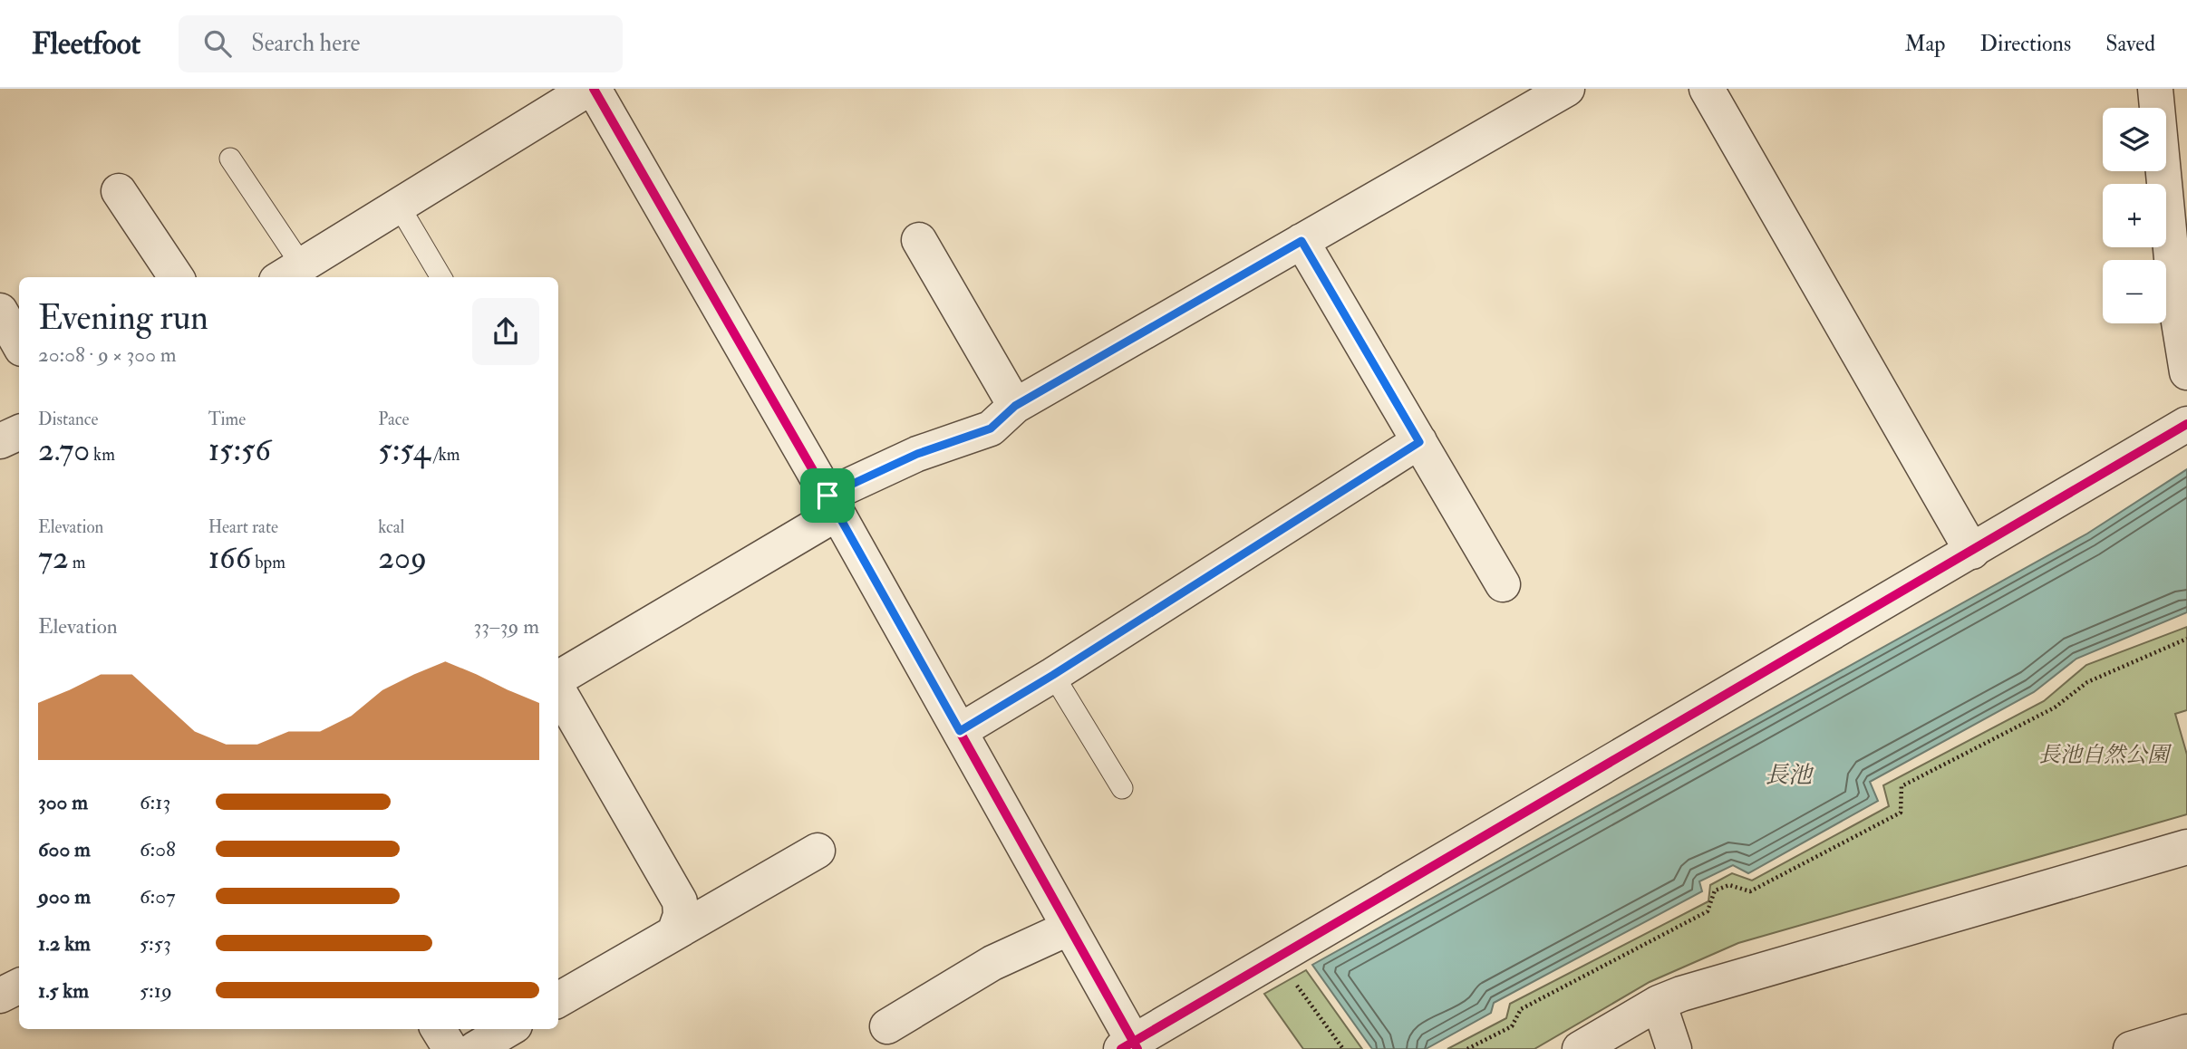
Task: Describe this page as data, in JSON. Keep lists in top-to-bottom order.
{
  "water": ["長池"],
  "parks": ["長池自然公園"],
  "page": {
    "header": "Fleetfoot",
    "search": "Search here",
    "nav": ["Map", "Directions", "Saved"],
    "map_buttons": ["+", "−"],
    "heading": ["Evening run", "20:08 · 9 × 300 m"],
    "stats": [
      ["Distance", "2.70 km"],
      ["Time", "15:56"],
      ["Pace", "5:54 /km"],
      ["Elevation", "72 m"],
      ["Heart rate", "166 bpm"],
      ["kcal", "209"]
    ],
    "chart": ["Elevation", "33–39 m"],
    "list": [
      {
        "name": "300 m",
        "note": "6:13"
      },
      {
        "name": "600 m",
        "note": "6:08"
      },
      {
        "name": "900 m",
        "note": "6:07"
      },
      {
        "name": "1.2 km",
        "note": "5:53"
      },
      {
        "name": "1.5 km",
        "note": "5:19"
      }
    ]
  }
}
